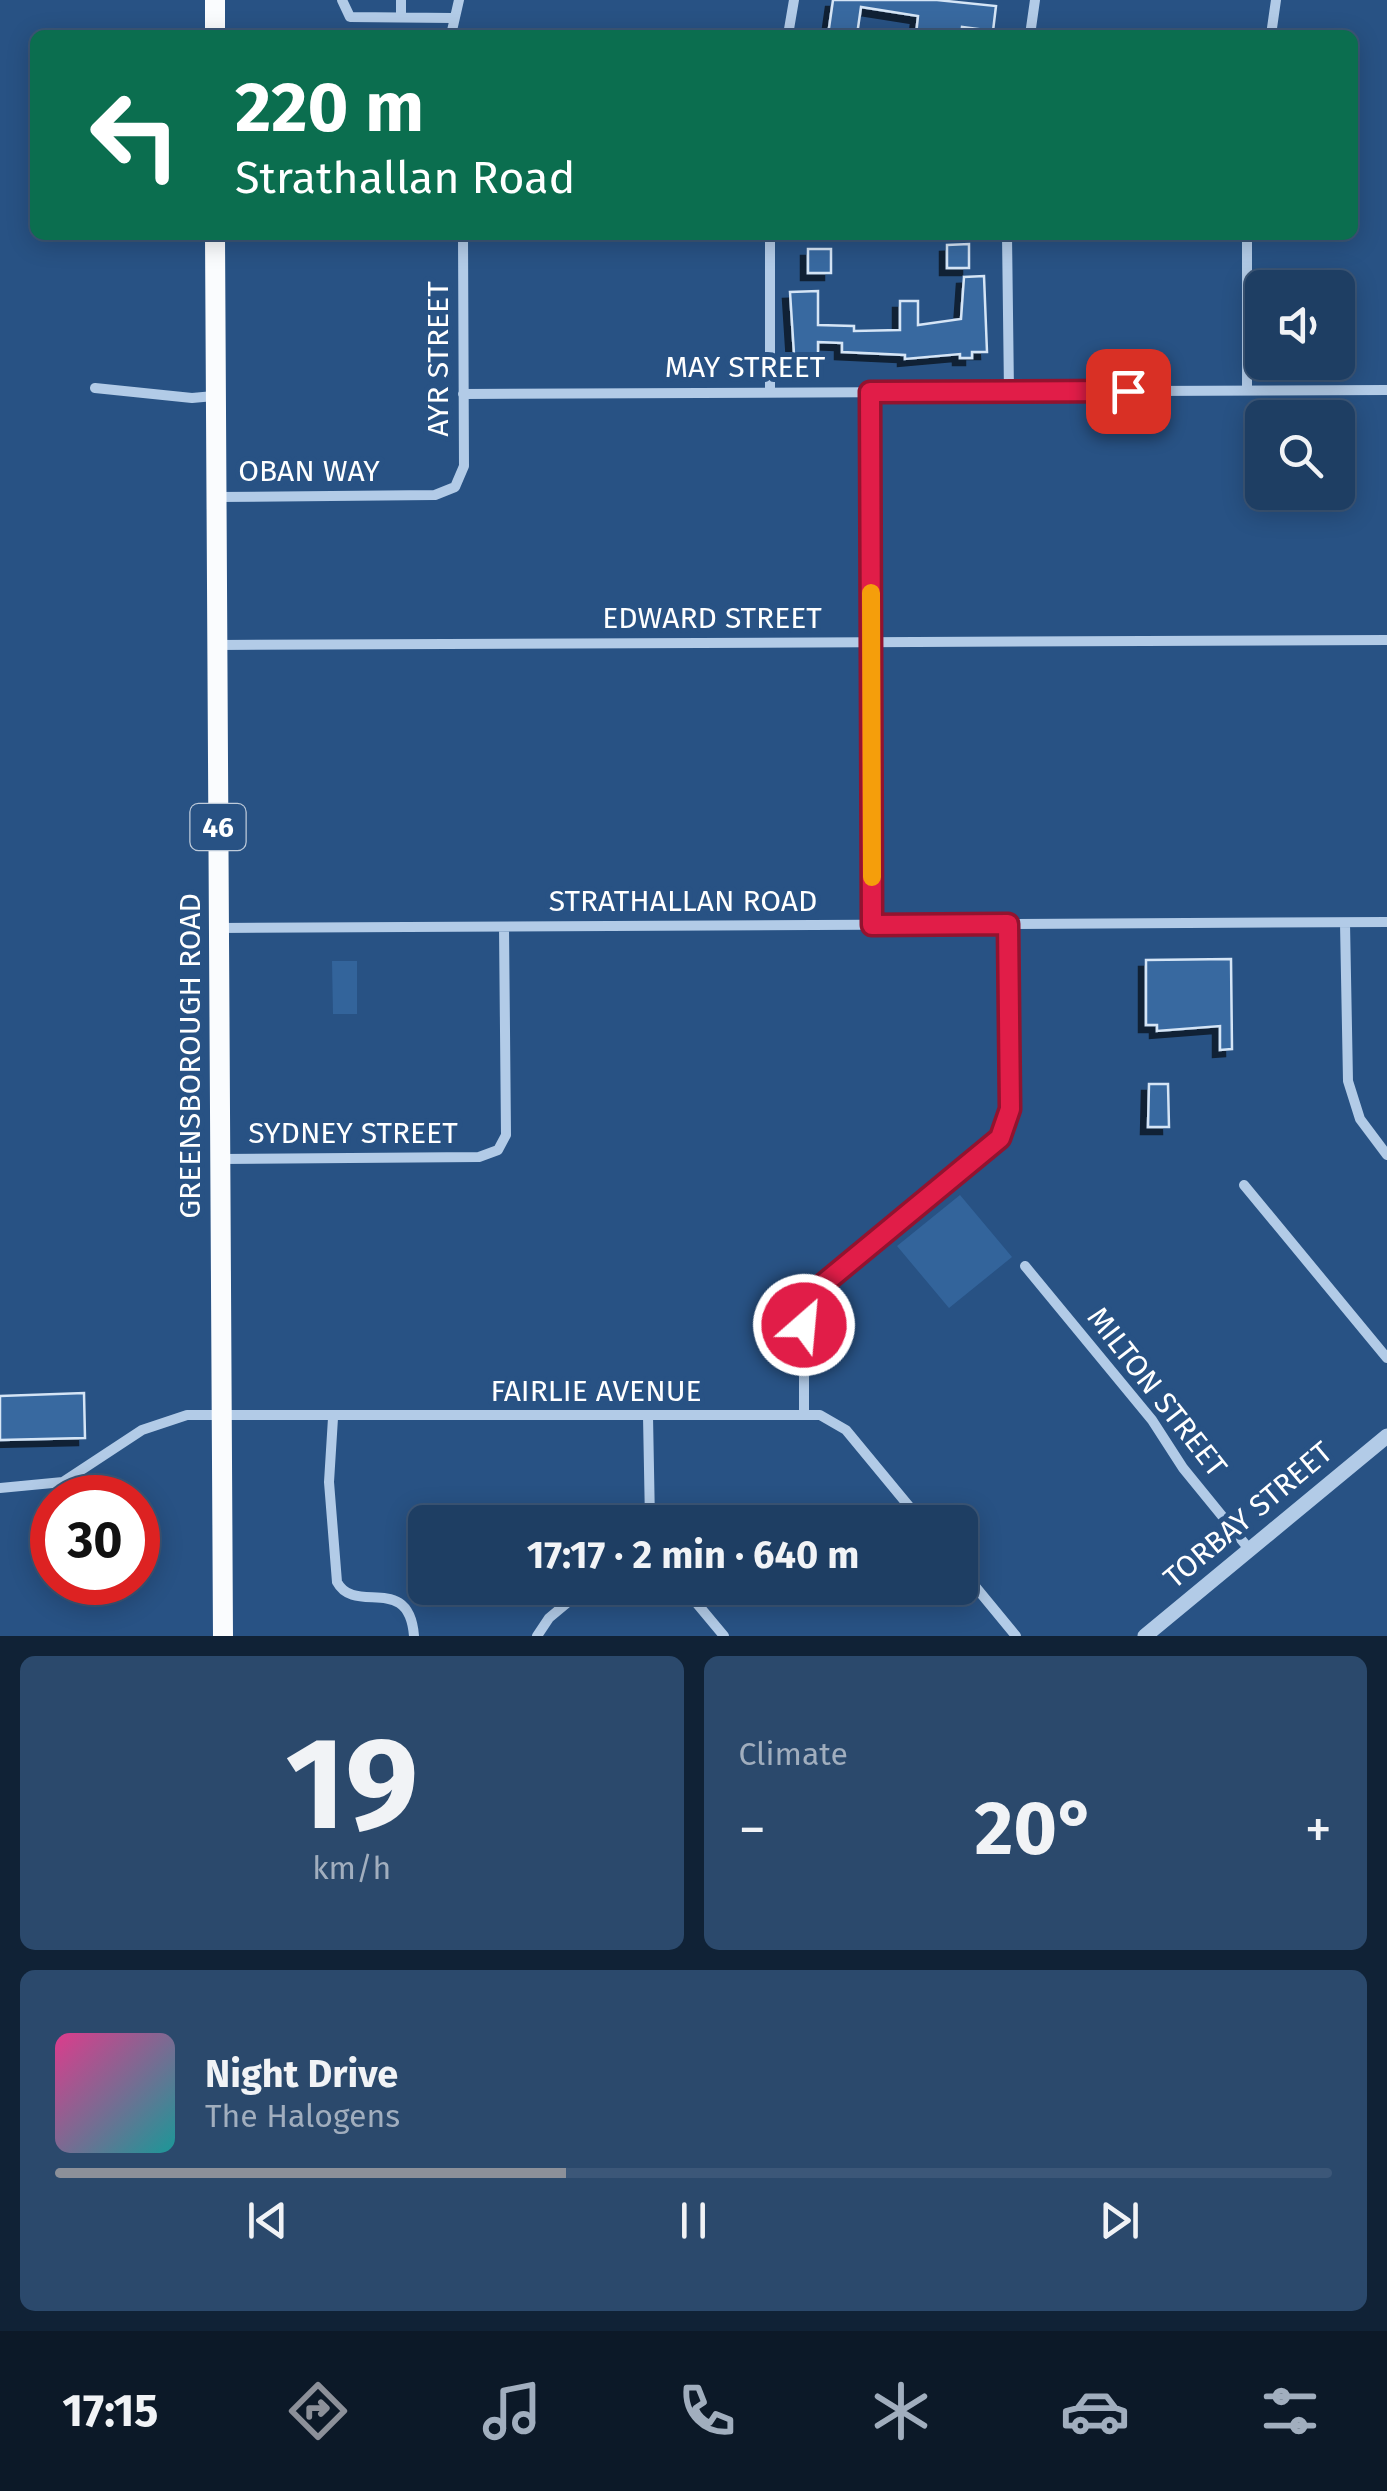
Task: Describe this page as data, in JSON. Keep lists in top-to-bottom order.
{
  "streets": {
    "highway": ["46", "GREENSBOROUGH ROAD"],
    "street": [
      "AYR STREET",
      "MAY STREET",
      "OBAN WAY",
      "EDWARD STREET",
      "STRATHALLAN ROAD",
      "SYDNEY STREET",
      "FAIRLIE AVENUE",
      "MILTON STREET",
      "TORBAY STREET"
    ]
  },
  "crossings": [
    ["AYR STREET", "MAY STREET"],
    ["AYR STREET", "OBAN WAY"],
    ["OBAN WAY", "GREENSBOROUGH ROAD"],
    ["EDWARD STREET", "GREENSBOROUGH ROAD"],
    ["STRATHALLAN ROAD", "GREENSBOROUGH ROAD"],
    ["STRATHALLAN ROAD", "SYDNEY STREET"],
    ["GREENSBOROUGH ROAD", "SYDNEY STREET"],
    ["GREENSBOROUGH ROAD", "FAIRLIE AVENUE"],
    ["MILTON STREET", "TORBAY STREET"]
  ],
  "page": {
    "turn": ["220 m", "Strathallan Road"],
    "limit": "30",
    "trip": "17:17 · 2 min · 640 m",
    "tile": [
      ["19", "km/h"],
      "Climate"
    ],
    "heat": ["−", "20°", "+"],
    "song": ["Night Drive", "The Halogens"],
    "tabs": "17:15"
  }
}
